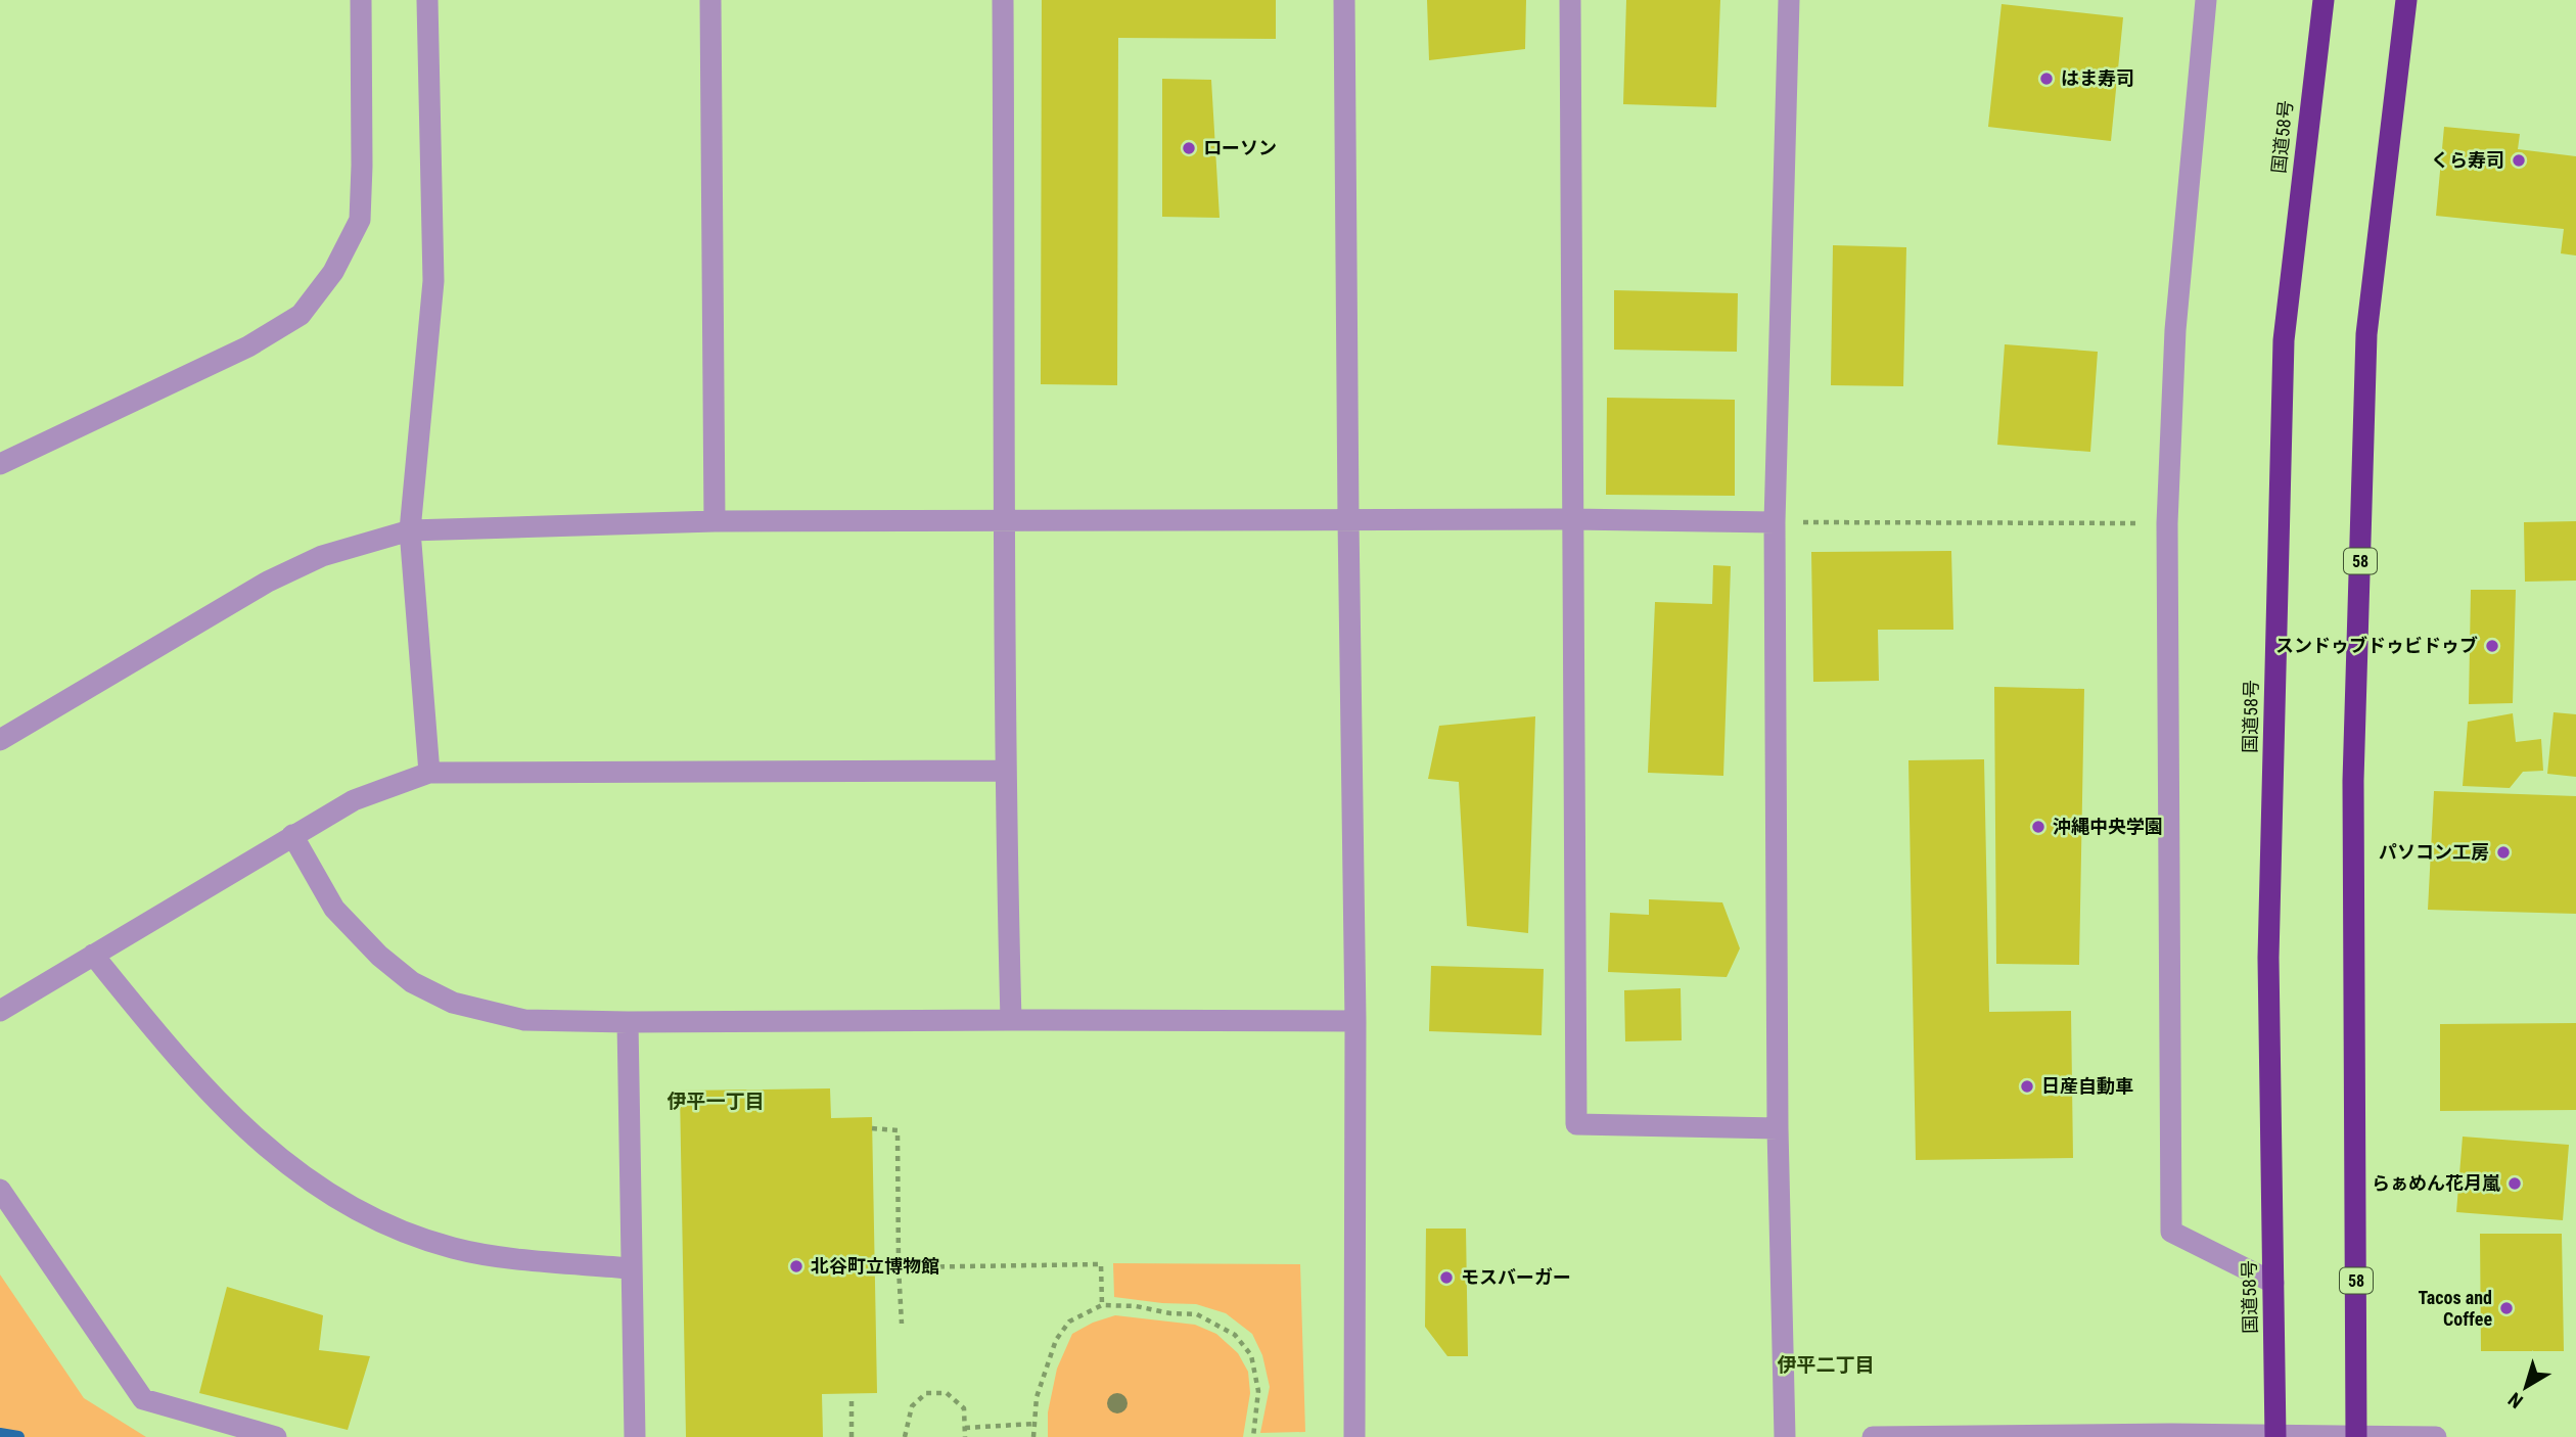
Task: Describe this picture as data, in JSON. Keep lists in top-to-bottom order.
{
  "streets": {
    "highway": ["国道58号", "58"]
  },
  "districts": ["伊平一丁目", "伊平二丁目"],
  "places": [
    "はま寿司",
    "ローソン",
    "くら寿司",
    "スンドゥブドゥビドゥブ",
    "沖縄中央学園",
    "パソコン工房",
    "日産自動車",
    "らぁめん花月嵐",
    "北谷町立博物館",
    "モスバーガー",
    "Tacos and Coffee"
  ],
  "north": "bottom left"
}
